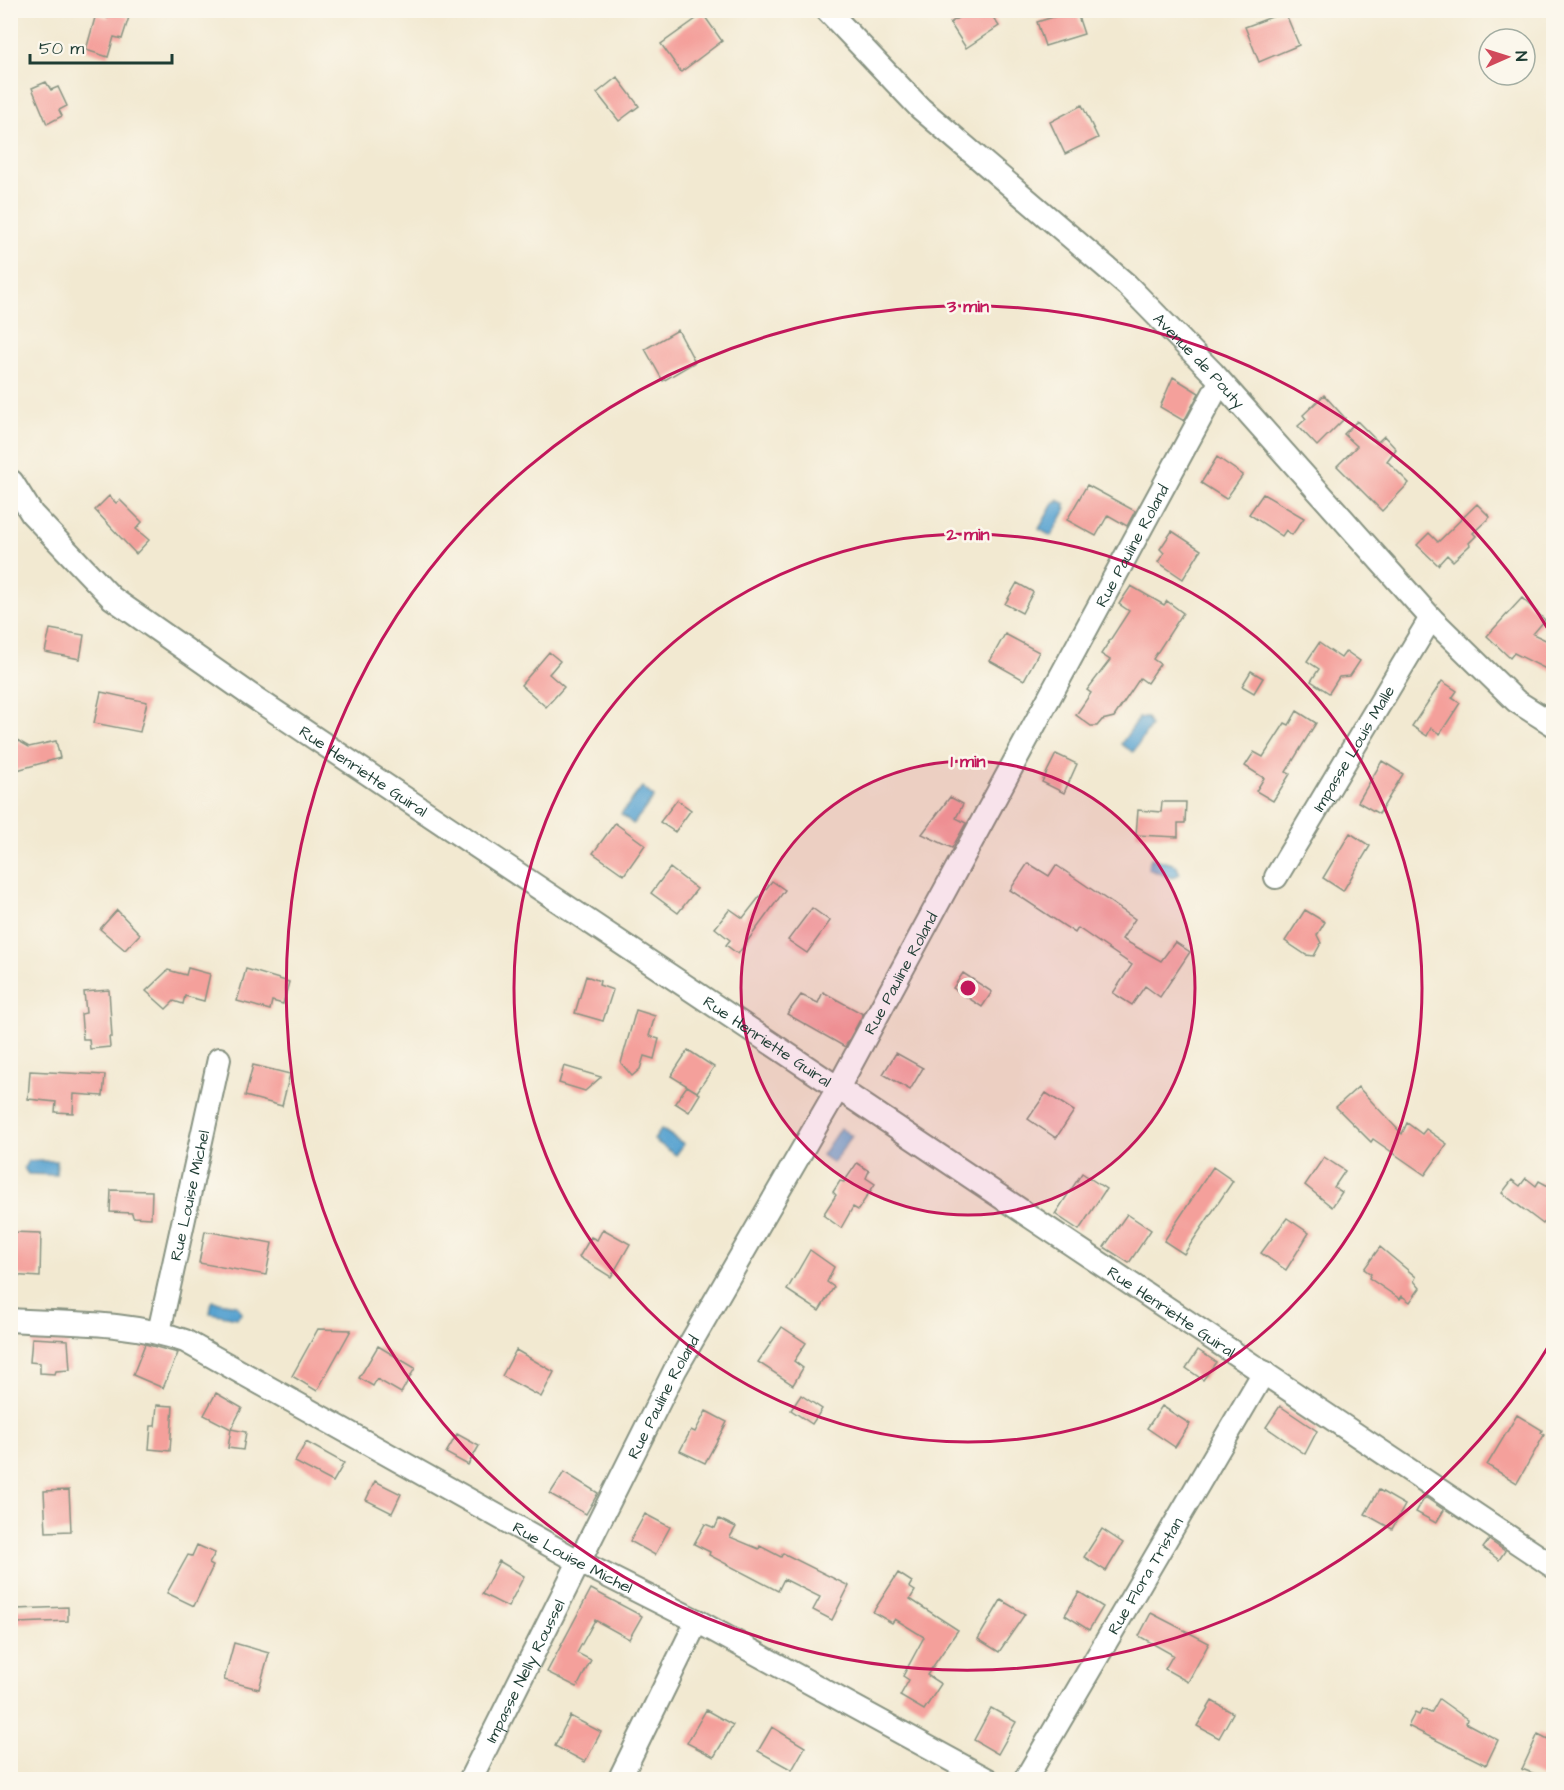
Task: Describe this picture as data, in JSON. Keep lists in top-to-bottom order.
{
  "streets": {
    "street": [
      "Avenue de Pouty",
      "Rue Pauline Roland",
      "Impasse Louis Malle",
      "Rue Henriette Guiral",
      "Rue Louise Michel",
      "Rue Flora Tristan",
      "Impasse Nelly Roussel"
    ]
  },
  "crossings": [
    ["Avenue de Pouty", "Rue Pauline Roland"],
    ["Avenue de Pouty", "Impasse Louis Malle"],
    ["Rue Pauline Roland", "Rue Henriette Guiral"],
    ["Rue Pauline Roland", "Rue Louise Michel"],
    ["Rue Pauline Roland", "Impasse Nelly Roussel"],
    ["Rue Henriette Guiral", "Rue Flora Tristan"],
    ["Rue Louise Michel", "Impasse Nelly Roussel"]
  ],
  "scale_bar": "50 m",
  "north": "right",
  "rings": ["3 min", "2 min", "1 min"]
}
